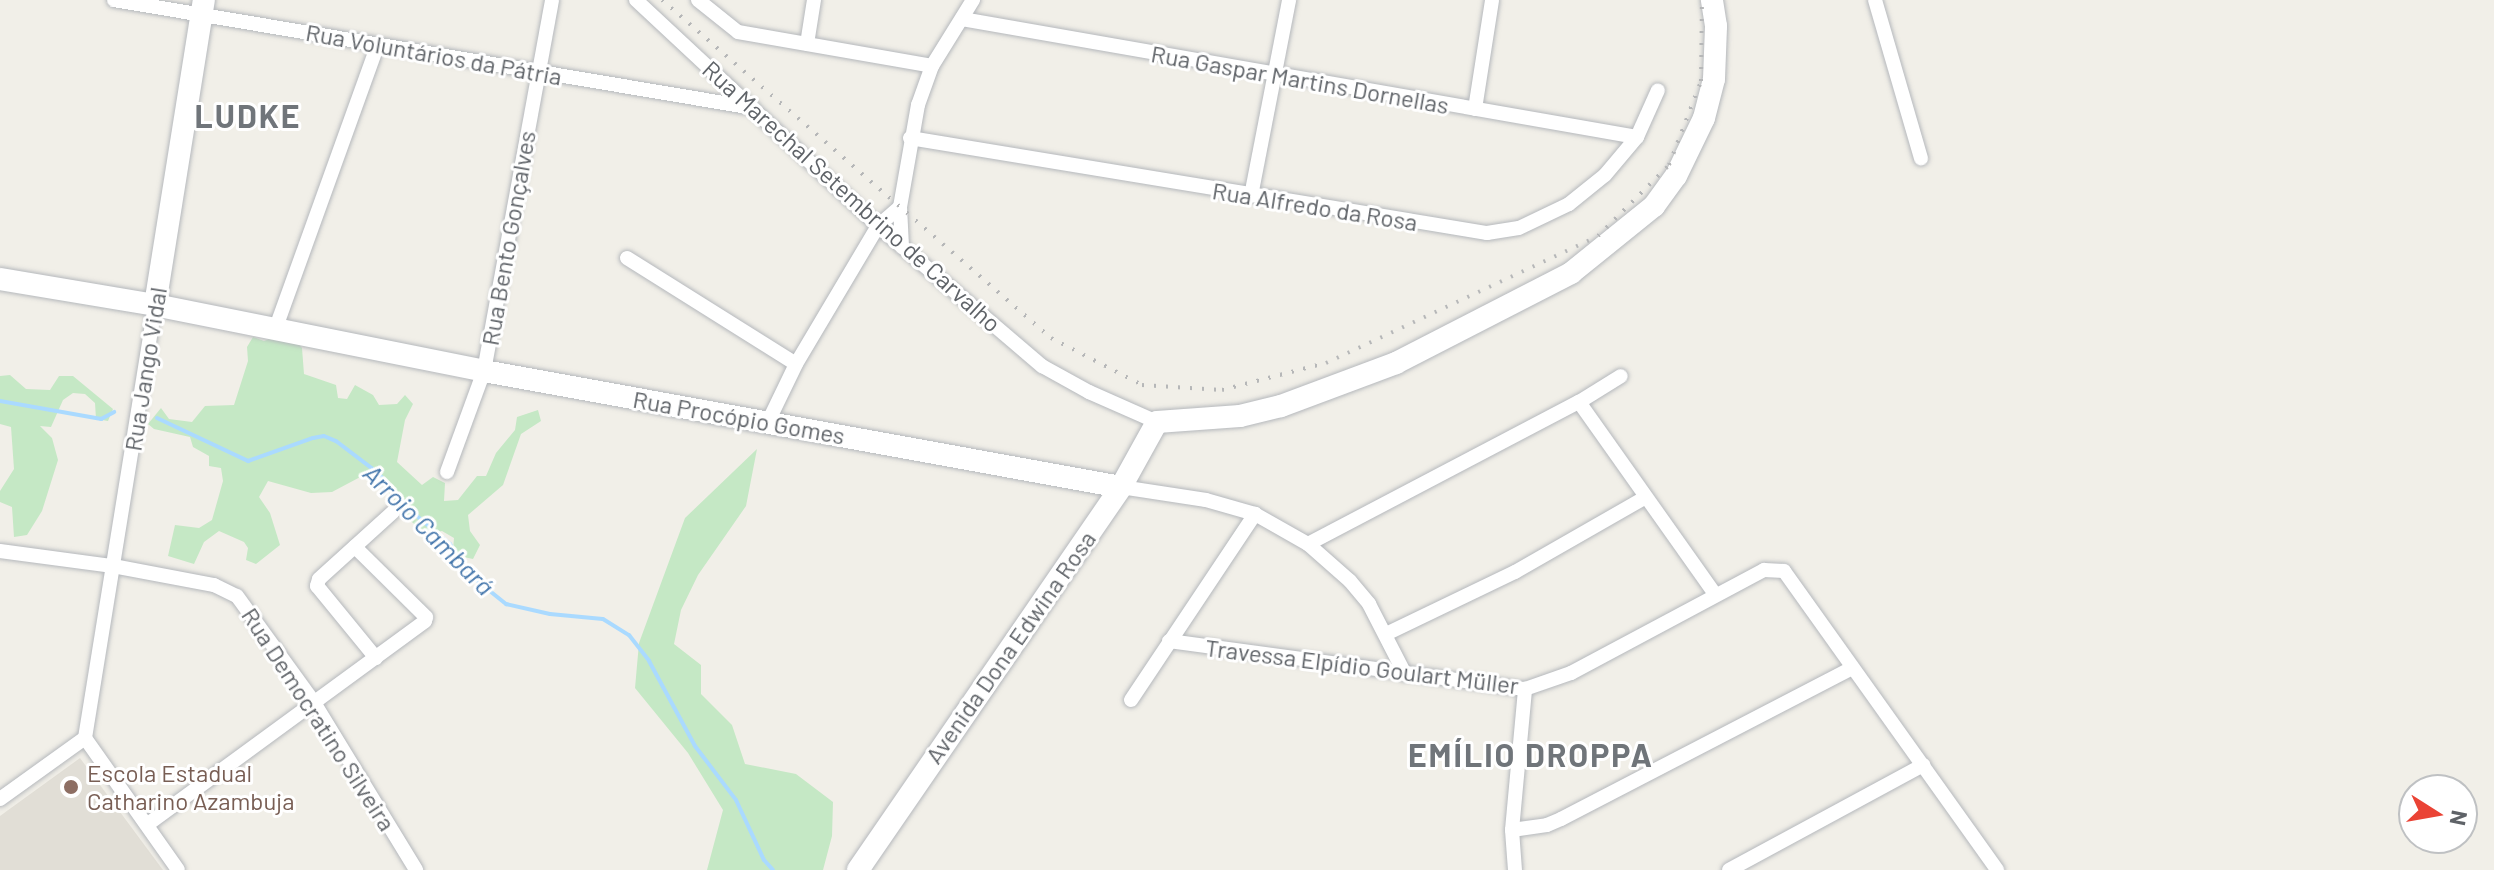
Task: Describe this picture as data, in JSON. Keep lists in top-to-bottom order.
{
  "streets": {
    "street": [
      "Rua Voluntários da Pátria",
      "Rua Gaspar Martins Dornellas",
      "Rua Marechal Setembrino de Carvalho",
      "Rua Alfredo da Rosa",
      "Rua Bento Gonçalves",
      "Rua Jango Vidal",
      "Rua Procópio Gomes",
      "Avenida Dona Edwina Rosa",
      "Travessa Elpídio Goulart Müller",
      "Rua Democratino Silveira"
    ]
  },
  "crossings": [
    ["Rua Voluntários da Pátria", "Rua Marechal Setembrino de Carvalho"],
    ["Rua Voluntários da Pátria", "Rua Bento Gonçalves"],
    ["Rua Voluntários da Pátria", "Rua Jango Vidal"],
    ["Rua Gaspar Martins Dornellas", "Rua Alfredo da Rosa"],
    ["Rua Marechal Setembrino de Carvalho", "Avenida Dona Edwina Rosa"],
    ["Rua Bento Gonçalves", "Rua Procópio Gomes"],
    ["Rua Jango Vidal", "Rua Procópio Gomes"],
    ["Rua Jango Vidal", "Rua Democratino Silveira"],
    ["Rua Procópio Gomes", "Avenida Dona Edwina Rosa"],
    ["Rua Procópio Gomes", "Travessa Elpídio Goulart Müller"]
  ],
  "districts": ["LUDKE", "EMÍLIO DROPPA"],
  "water": ["Arroio Cambará"],
  "places": ["Escola Estadual Catharino Azambuja"],
  "north": "right"
}
